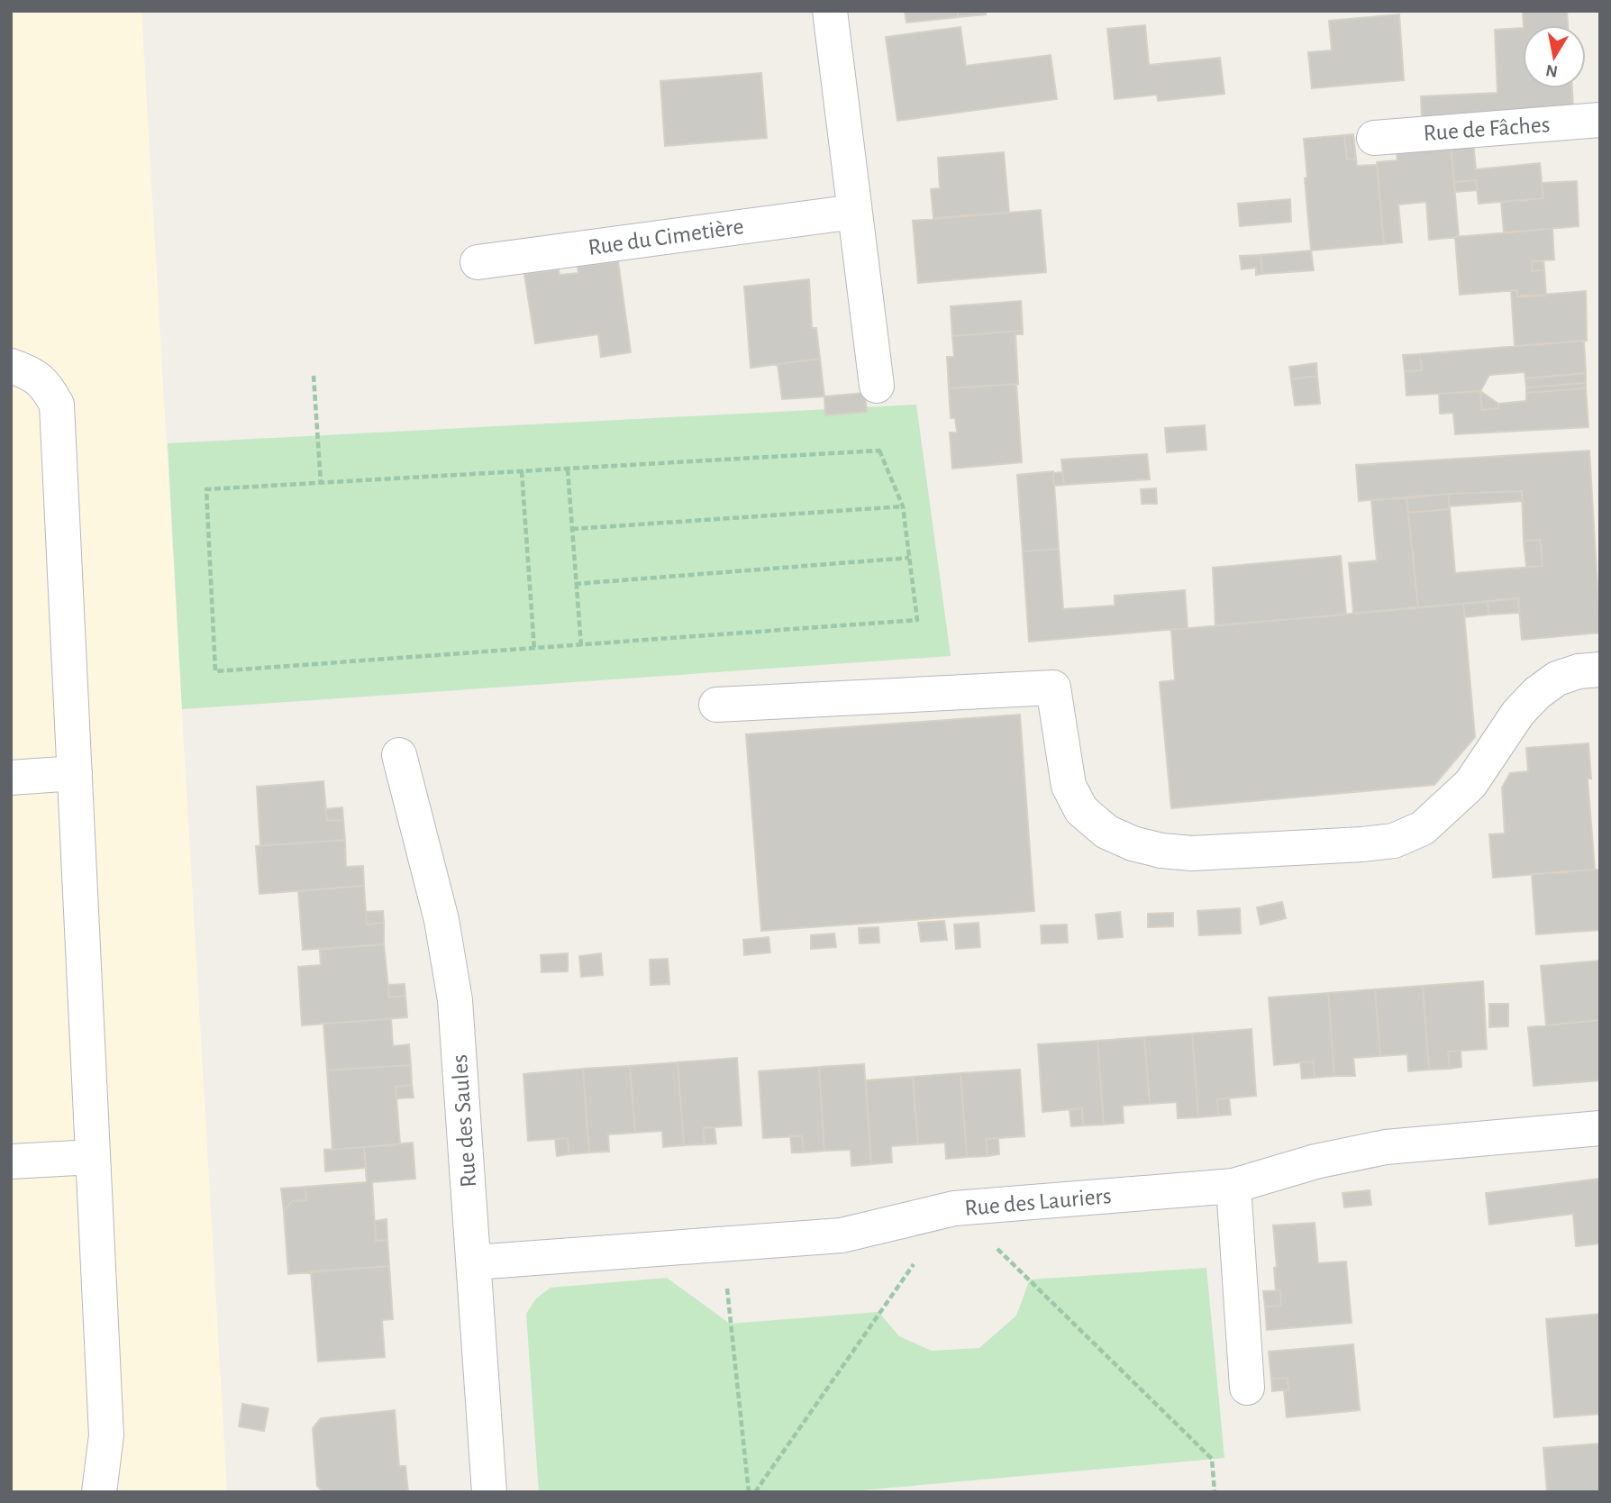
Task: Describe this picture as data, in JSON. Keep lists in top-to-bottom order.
{
  "streets": {
    "street": [
      "Rue de Fâches",
      "Rue du Cimetière",
      "Rue des Saules",
      "Rue des Lauriers"
    ]
  },
  "crossings": [
    ["Rue des Saules", "Rue des Lauriers"]
  ],
  "north": "bottom"
}
